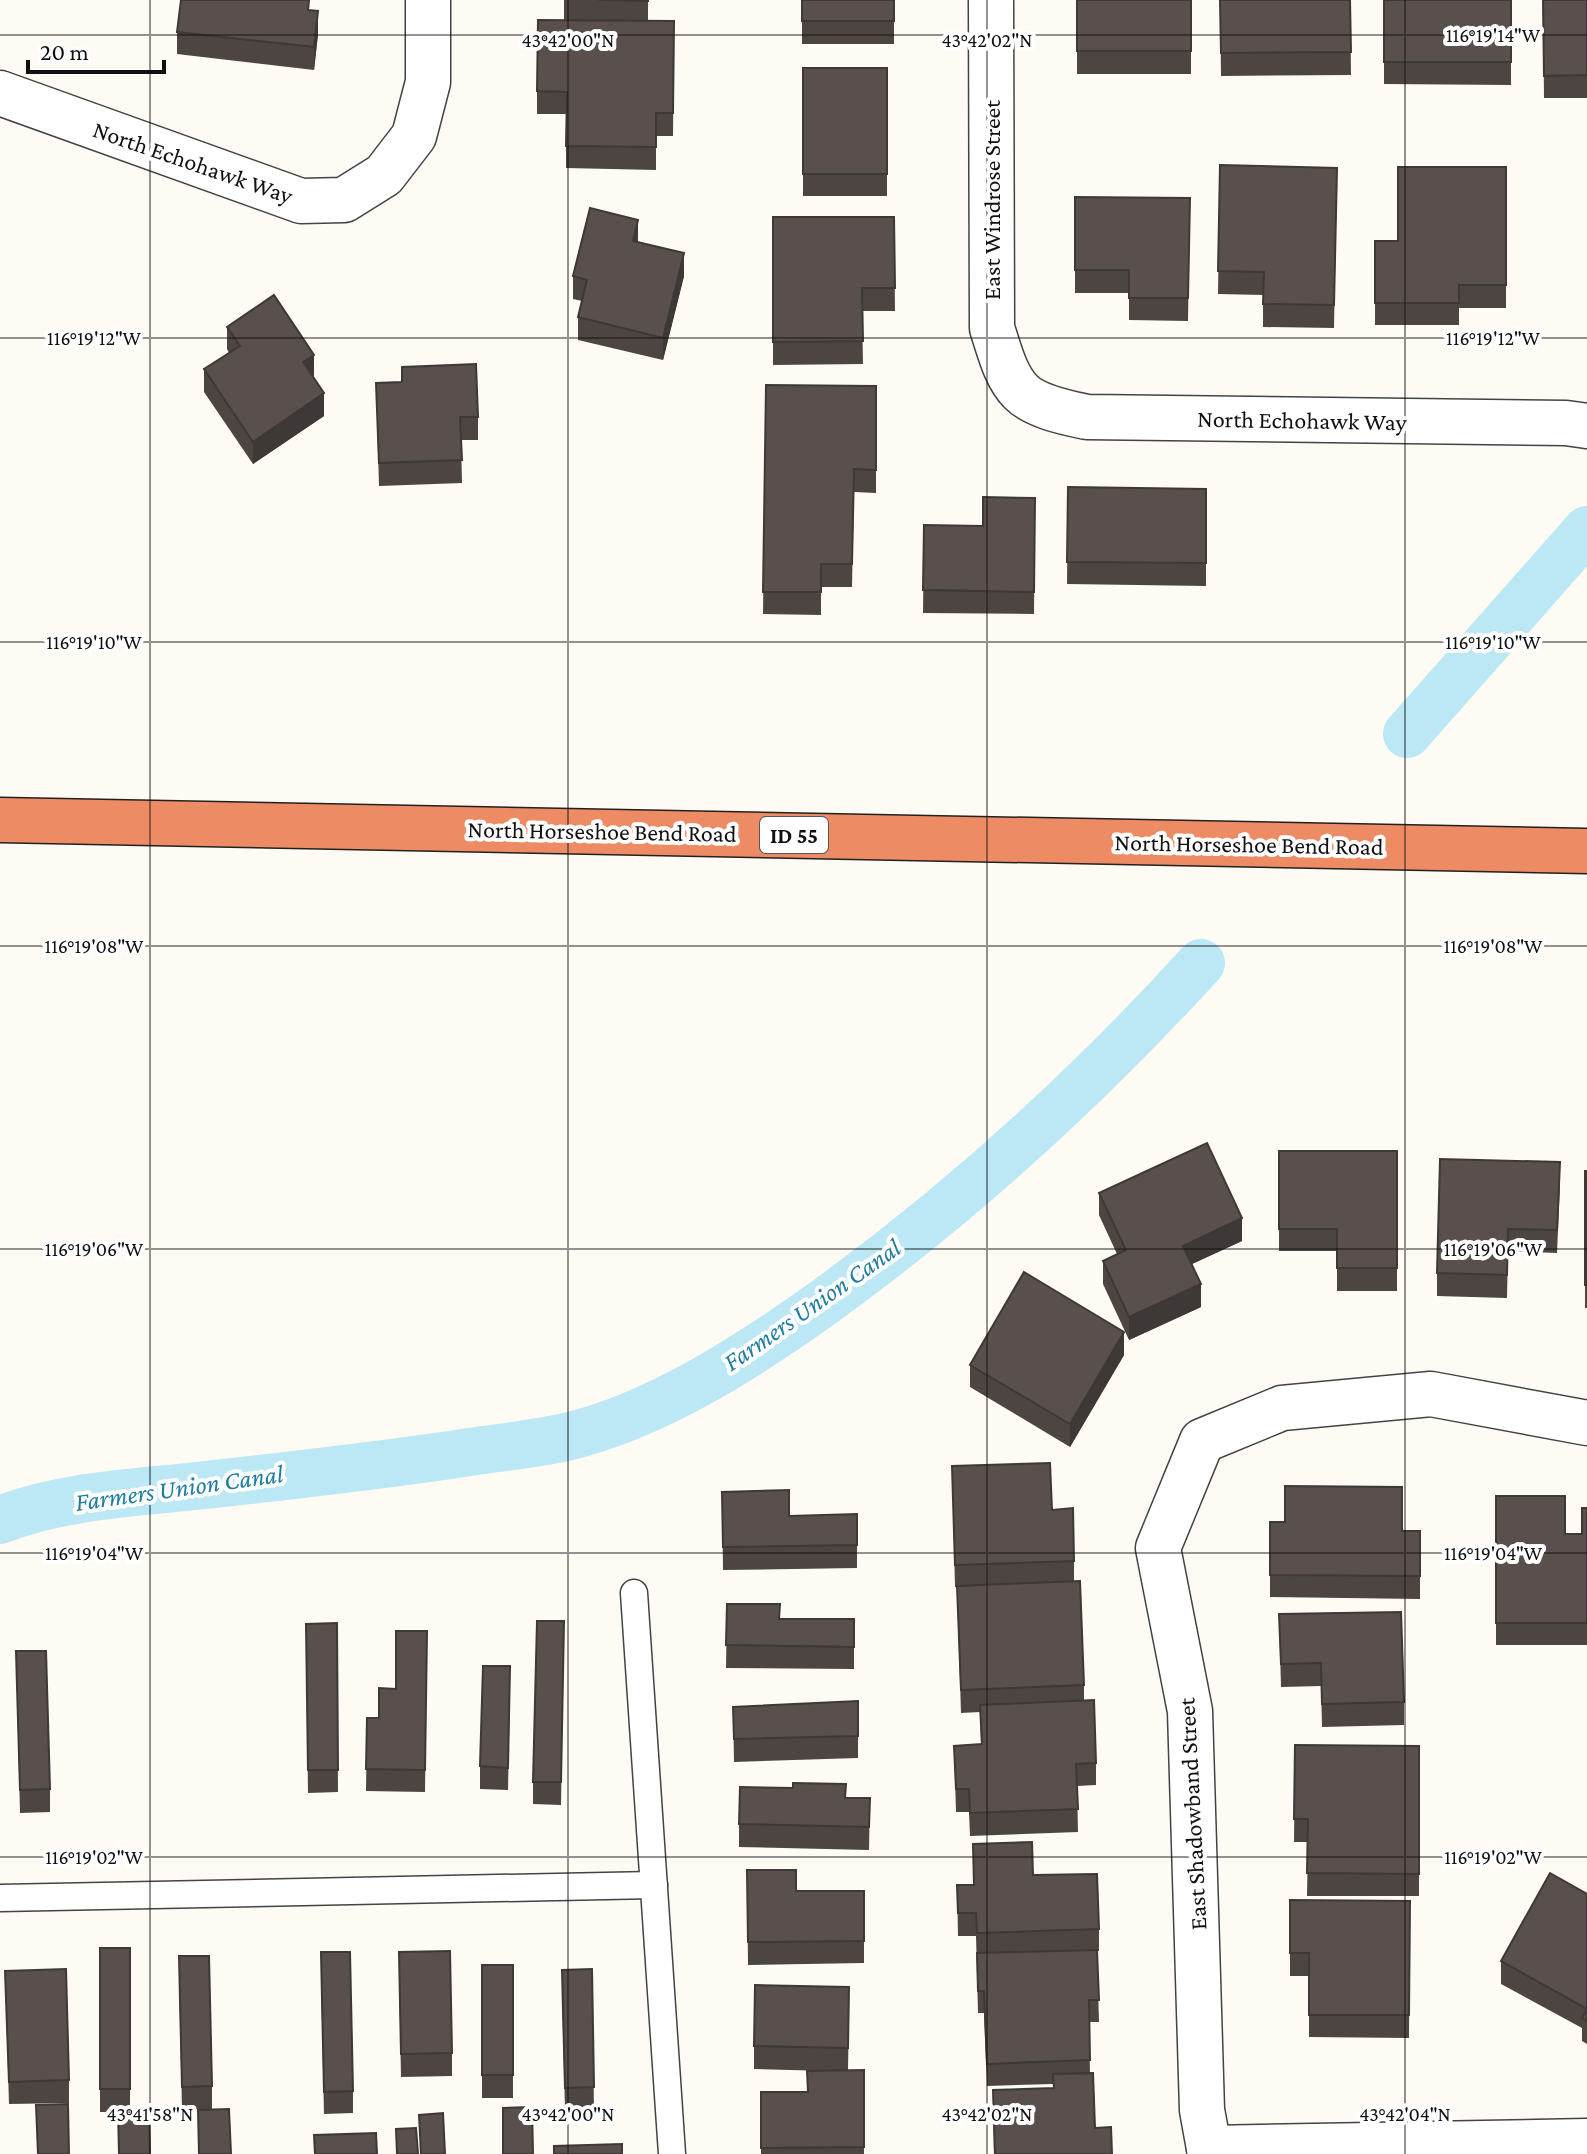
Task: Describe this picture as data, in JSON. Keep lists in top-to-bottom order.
{
  "streets": {
    "highway": ["North Horseshoe Bend Road", "ID 55"],
    "street": ["North Echohawk Way", "East Windrose Street", "East Shadowband Street"]
  },
  "crossings": [
    ["North Echohawk Way", "East Windrose Street"]
  ],
  "water": ["Farmers Union Canal"],
  "scale_bar": "20 m",
  "coordinates": [
    "116°19'14\"W",
    "43°42'00\"N",
    "43°42'02\"N",
    "116°19'12\"W",
    "116°19'10\"W",
    "116°19'08\"W",
    "116°19'06\"W",
    "116°19'04\"W",
    "116°19'02\"W",
    "43°41'58\"N",
    "43°42'04\"N"
  ]
}
